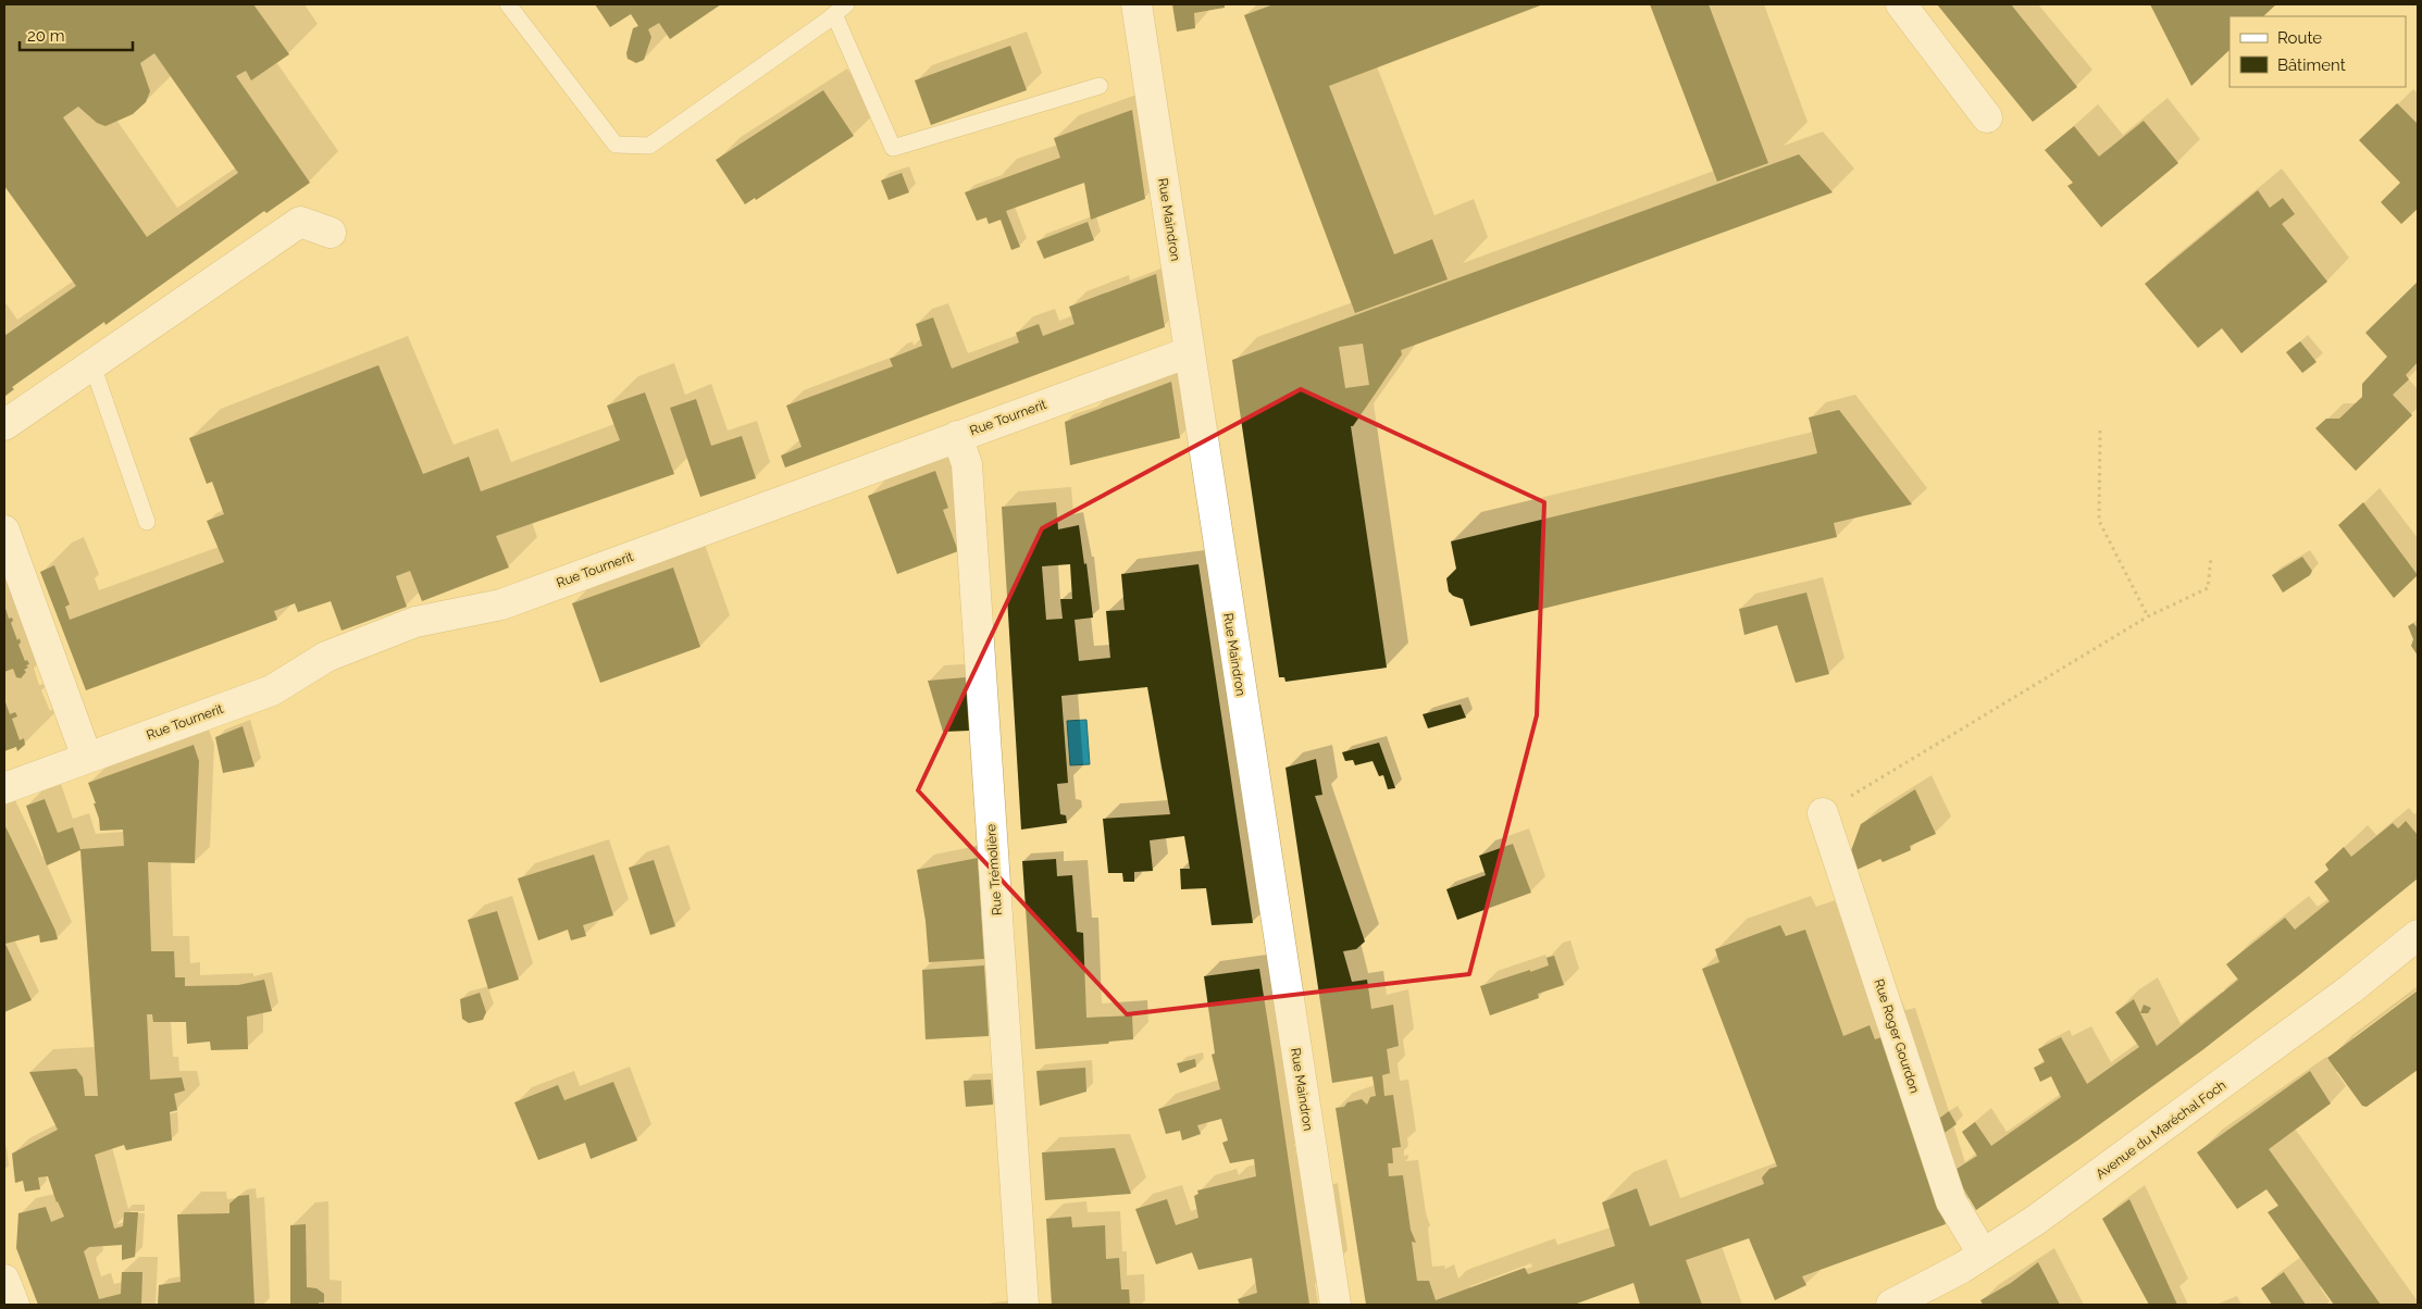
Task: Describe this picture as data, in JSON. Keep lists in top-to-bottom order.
{
  "streets": {
    "street": [
      "Rue Maindron",
      "Rue Tournerit",
      "Rue Trémolière",
      "Rue Roger Gourdon",
      "Avenue du Maréchal Foch"
    ]
  },
  "crossings": [
    ["Rue Maindron", "Rue Tournerit"],
    ["Rue Tournerit", "Rue Trémolière"],
    ["Rue Roger Gourdon", "Avenue du Maréchal Foch"]
  ],
  "legend": ["Route", "Bâtiment"],
  "scale_bar": "20 m"
}
